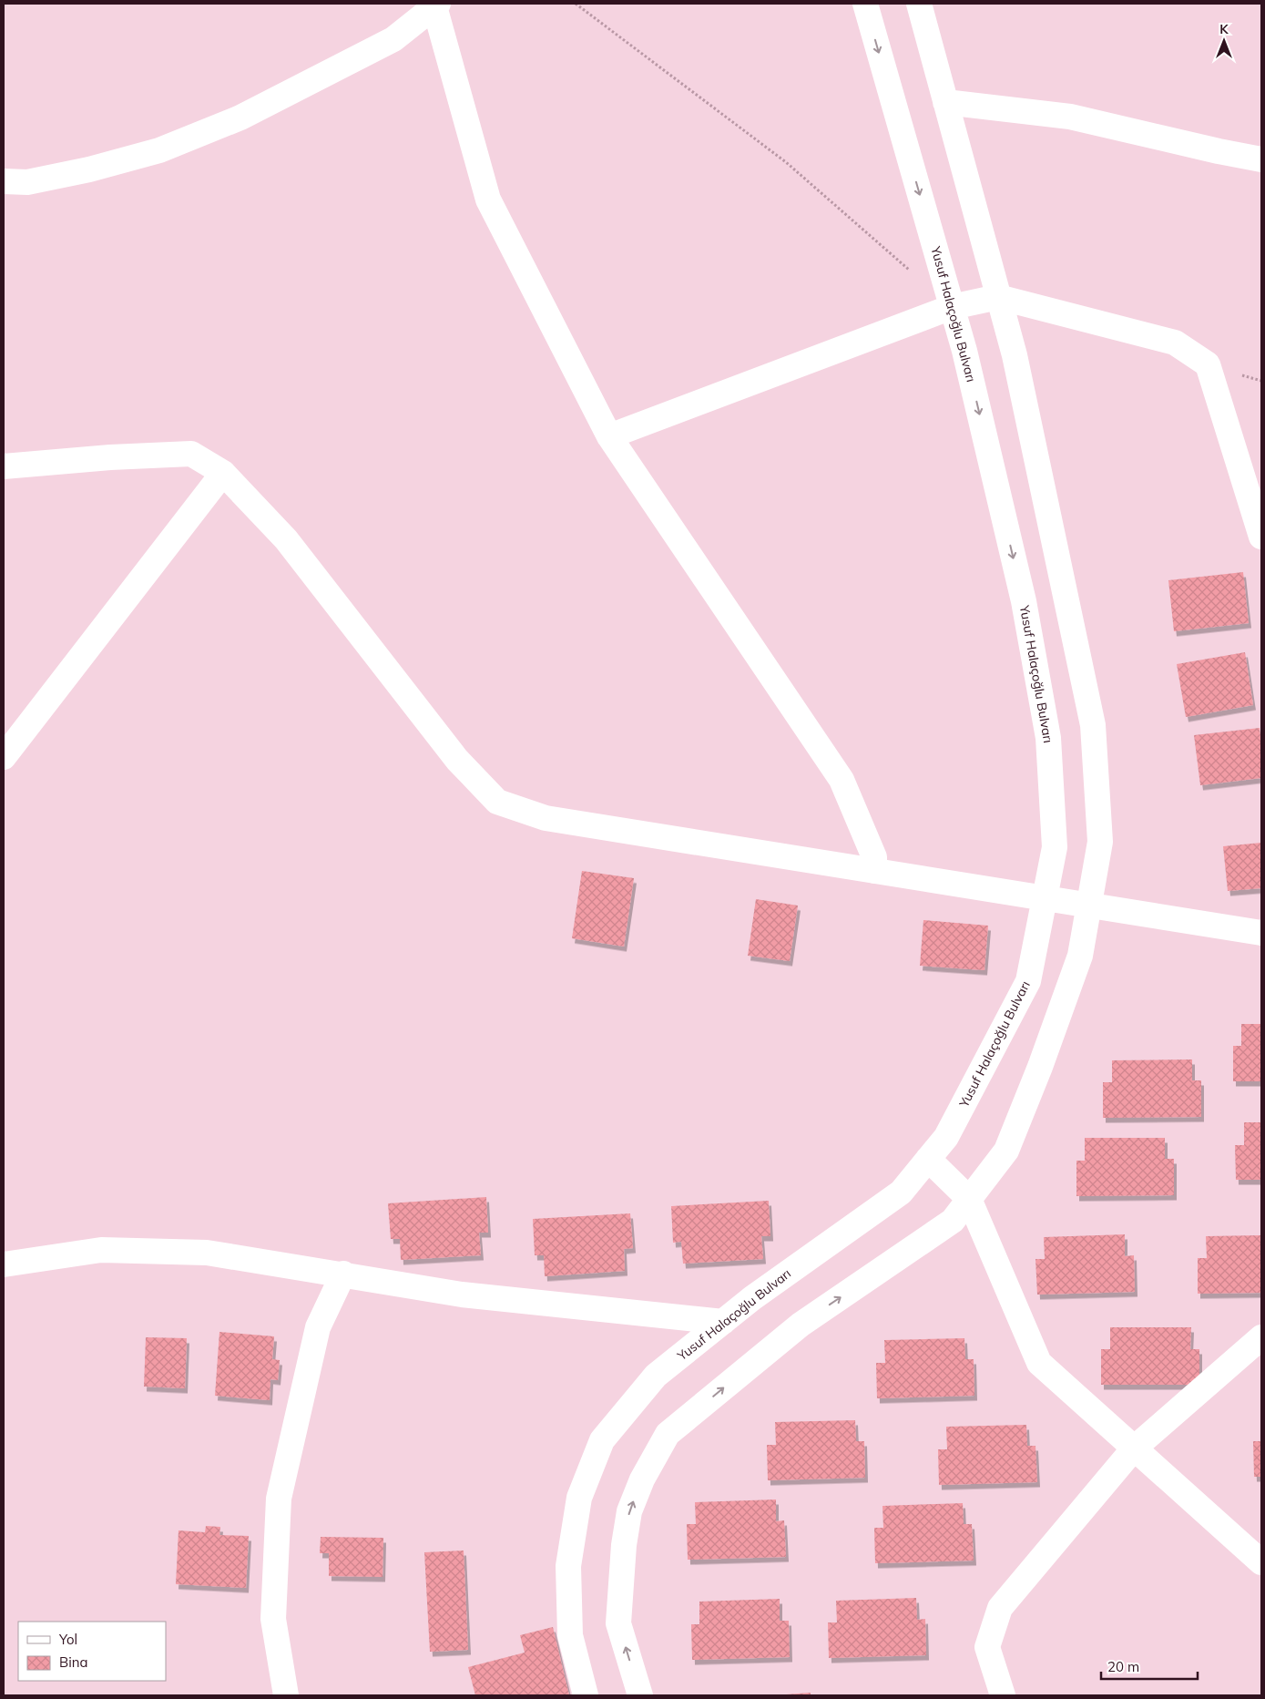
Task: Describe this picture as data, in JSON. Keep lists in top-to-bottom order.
{
  "streets": {
    "street": ["Yusuf Halaçoğlu Bulvarı"]
  },
  "legend": ["Yol", "Bina"],
  "scale_bar": "20 m",
  "north": "top"
}
